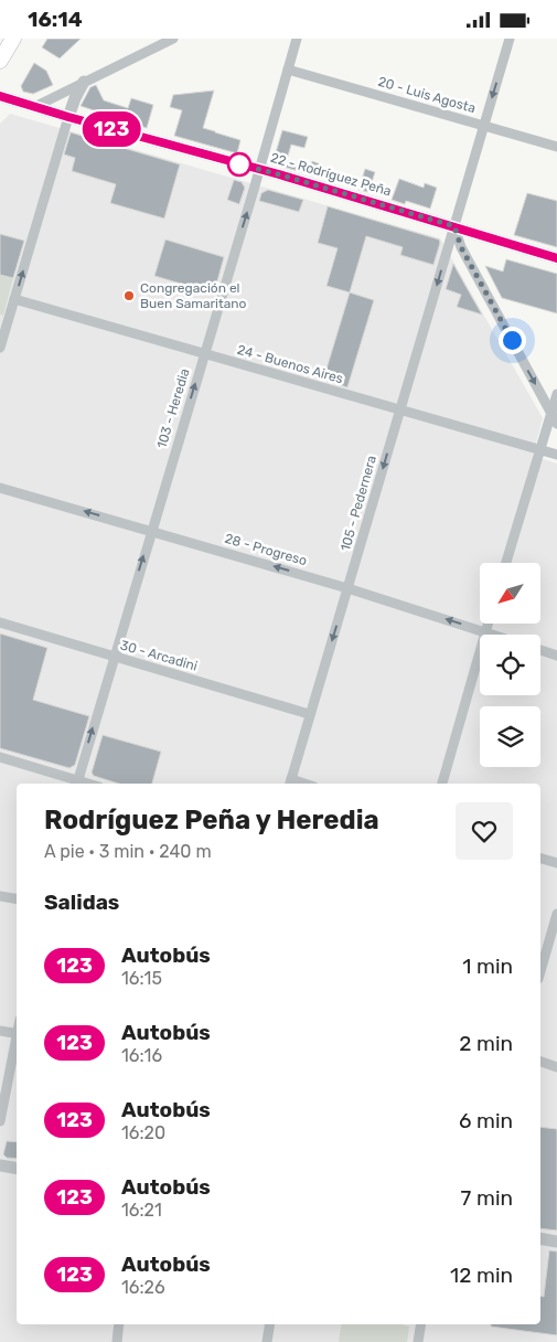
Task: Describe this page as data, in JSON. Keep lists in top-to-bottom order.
{
  "streets": {
    "street": [
      "20 - Luis Agosta",
      "22 - Rodríguez Peña",
      "24 - Buenos Aires",
      "103 - Heredia",
      "105 - Pedernera",
      "28 - Progreso",
      "30 - Arcadini"
    ]
  },
  "crossings": [
    ["20 - Luis Agosta", "103 - Heredia"],
    ["20 - Luis Agosta", "105 - Pedernera"],
    ["22 - Rodríguez Peña", "103 - Heredia"],
    ["22 - Rodríguez Peña", "105 - Pedernera"],
    ["24 - Buenos Aires", "103 - Heredia"],
    ["24 - Buenos Aires", "105 - Pedernera"],
    ["103 - Heredia", "28 - Progreso"],
    ["103 - Heredia", "30 - Arcadini"],
    ["105 - Pedernera", "28 - Progreso"],
    ["105 - Pedernera", "30 - Arcadini"]
  ],
  "one_way": ["103 - Heredia", "105 - Pedernera", "28 - Progreso"],
  "places": ["Congregación el Buen Samaritano"],
  "lines": ["bus line 123"],
  "north": "bottom left",
  "page": {
    "status": "16:14",
    "on_map": "123",
    "heading": [
      ["Rodríguez Peña y Heredia", "A pie · 3 min · 240 m"],
      "Salidas"
    ],
    "list": [
      {
        "mark": "123",
        "name": "Autobús",
        "note": "16:15",
        "value": "1 min"
      },
      {
        "mark": "123",
        "name": "Autobús",
        "note": "16:16",
        "value": "2 min"
      },
      {
        "mark": "123",
        "name": "Autobús",
        "note": "16:20",
        "value": "6 min"
      },
      {
        "mark": "123",
        "name": "Autobús",
        "note": "16:21",
        "value": "7 min"
      },
      {
        "mark": "123",
        "name": "Autobús",
        "note": "16:26",
        "value": "12 min"
      }
    ]
  }
}
